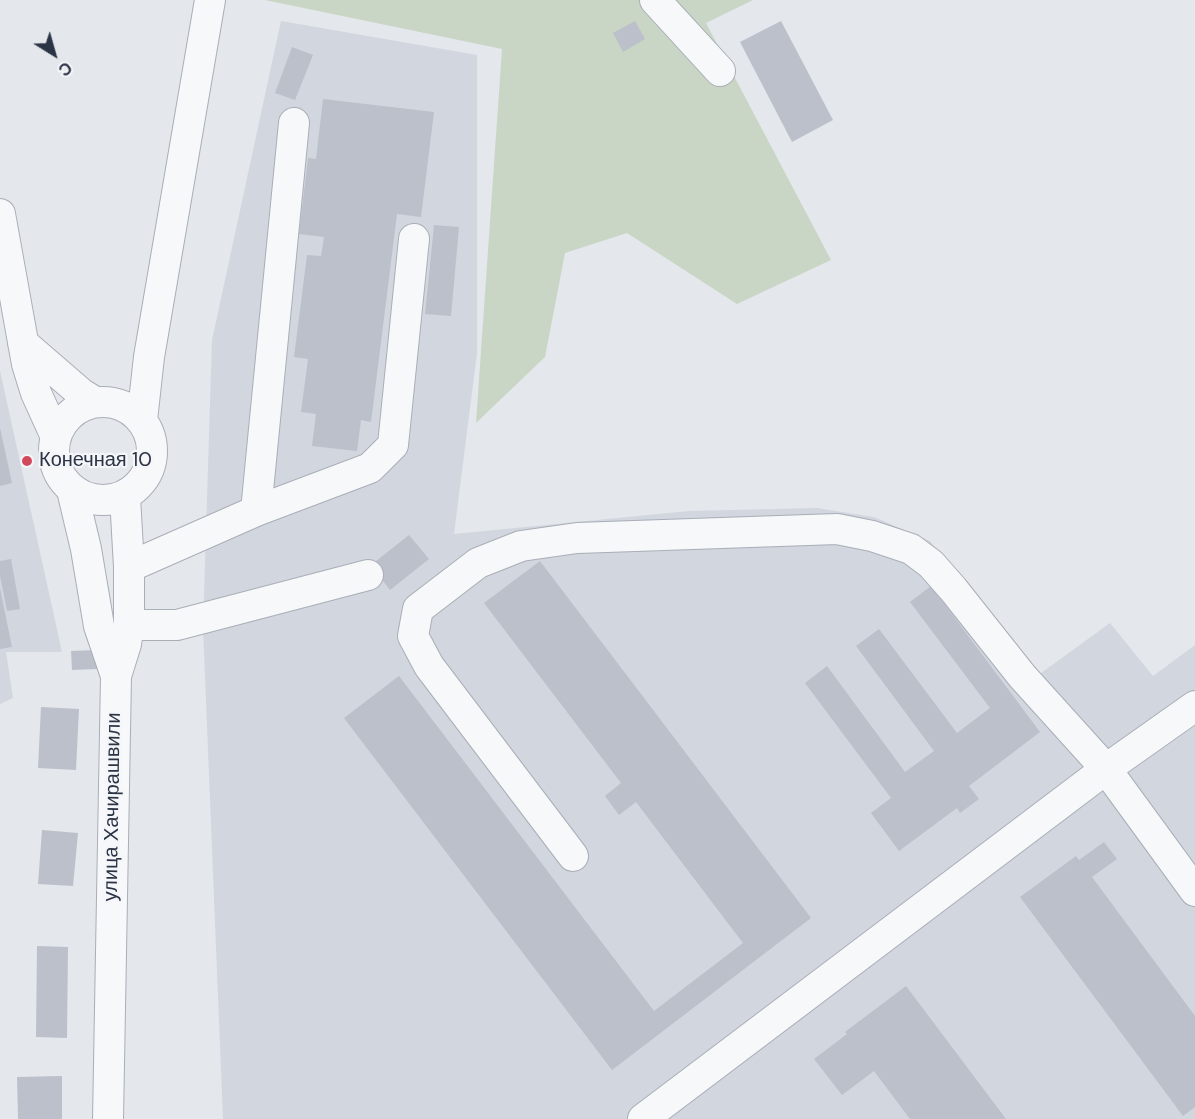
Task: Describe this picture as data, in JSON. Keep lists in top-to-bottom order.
{
  "streets": {
    "street": ["улица Хачирашвили"]
  },
  "places": ["Конечная 10"],
  "north": "bottom right"
}
